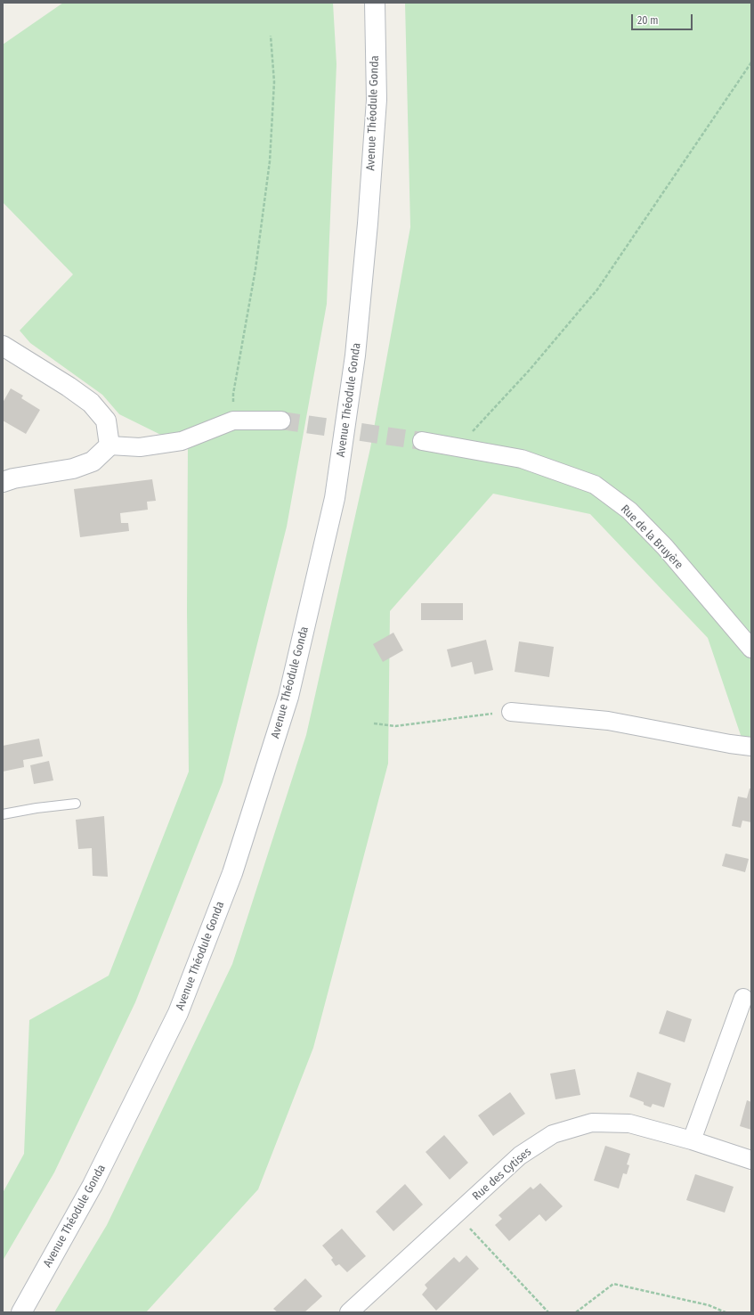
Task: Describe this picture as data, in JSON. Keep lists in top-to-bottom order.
{
  "streets": {
    "main road": ["Avenue Théodule Gonda"],
    "street": ["Rue de la Bruyère", "Rue des Cytises"]
  },
  "scale_bar": "20 m"
}
